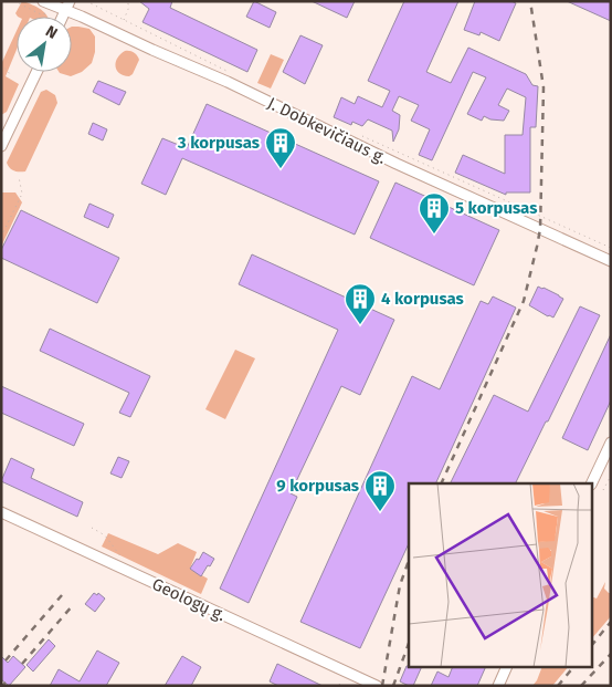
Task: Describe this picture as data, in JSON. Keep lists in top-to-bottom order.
{
  "streets": {
    "street": ["J. Dobkevičiaus g.", "Geologų g."]
  },
  "places": {
    "building": [
      "3 korpusas",
      "5 korpusas",
      "4 korpusas",
      "9 korpusas"
    ]
  },
  "north": "top right"
}
